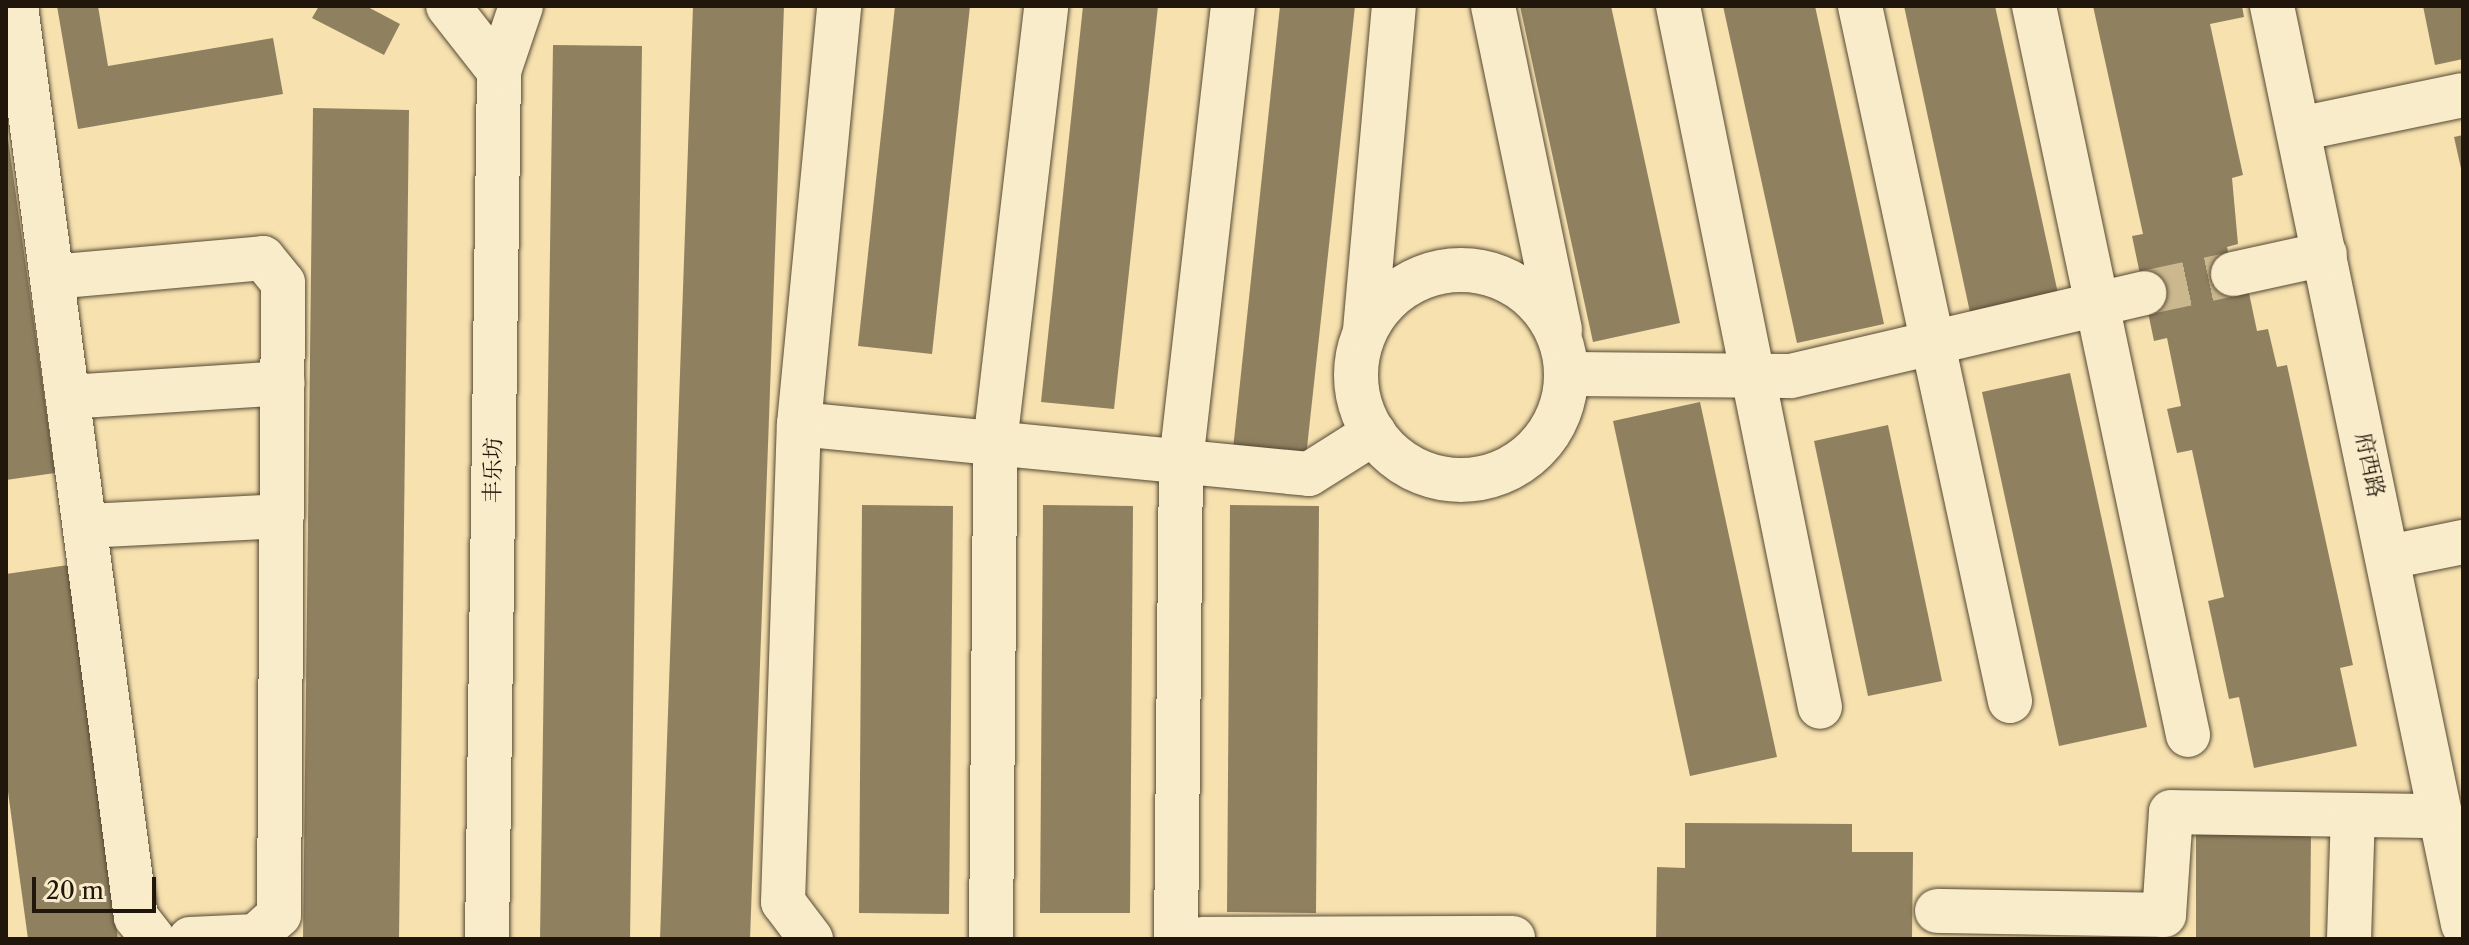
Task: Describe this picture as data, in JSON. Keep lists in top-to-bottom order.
{
  "streets": {
    "street": ["府西路", "丰乐坊"]
  },
  "scale_bar": "20 m"
}
